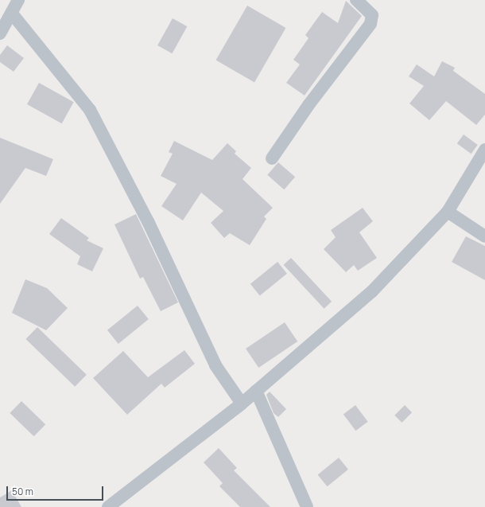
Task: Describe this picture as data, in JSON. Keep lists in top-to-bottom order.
{
  "scale_bar": "50 m"
}
